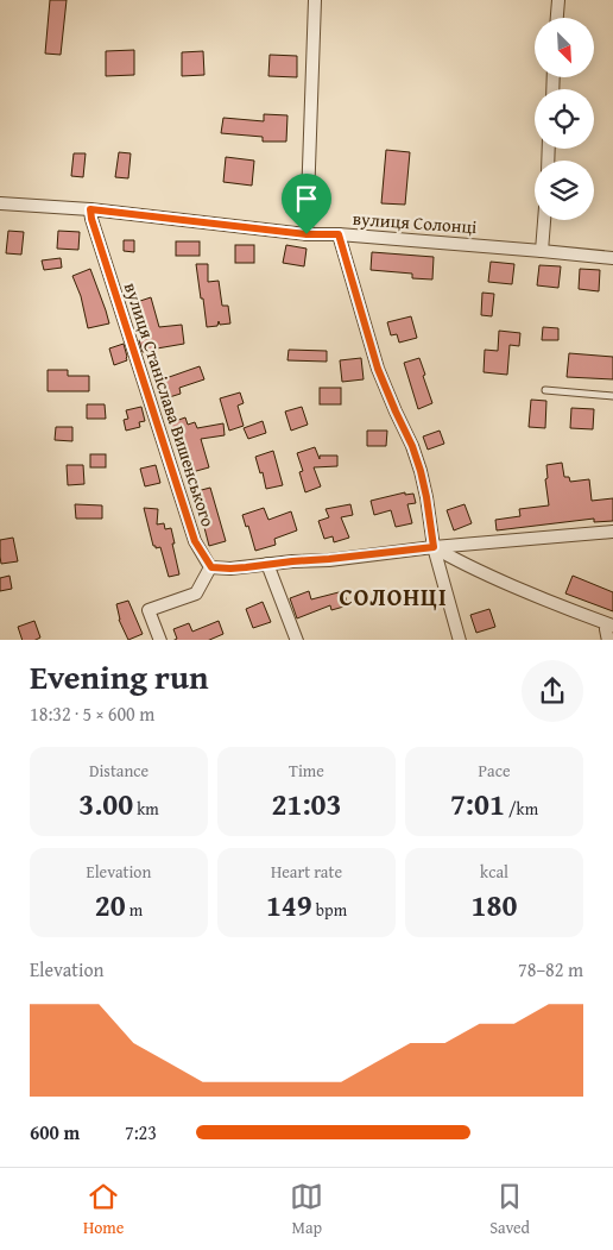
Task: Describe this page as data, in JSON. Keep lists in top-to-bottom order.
{
  "streets": {
    "street": ["вулиця Солонці", "вулиця Станіслава Вишенського"]
  },
  "crossings": [
    ["вулиця Солонці", "вулиця Станіслава Вишенського"]
  ],
  "districts": ["СОЛОНЦІ"],
  "north": "bottom right",
  "page": {
    "heading": ["Evening run", "18:32 · 5 × 600 m"],
    "stats": [
      ["Distance", "3.00 km"],
      ["Time", "21:03"],
      ["Pace", "7:01 /km"],
      ["Elevation", "20 m"],
      ["Heart rate", "149 bpm"],
      ["kcal", "180"]
    ],
    "chart": ["Elevation", "78–82 m"],
    "list": [
      {
        "name": "600 m",
        "note": "7:23"
      }
    ],
    "tabs": ["Home", "Map", "Saved"]
  }
}
